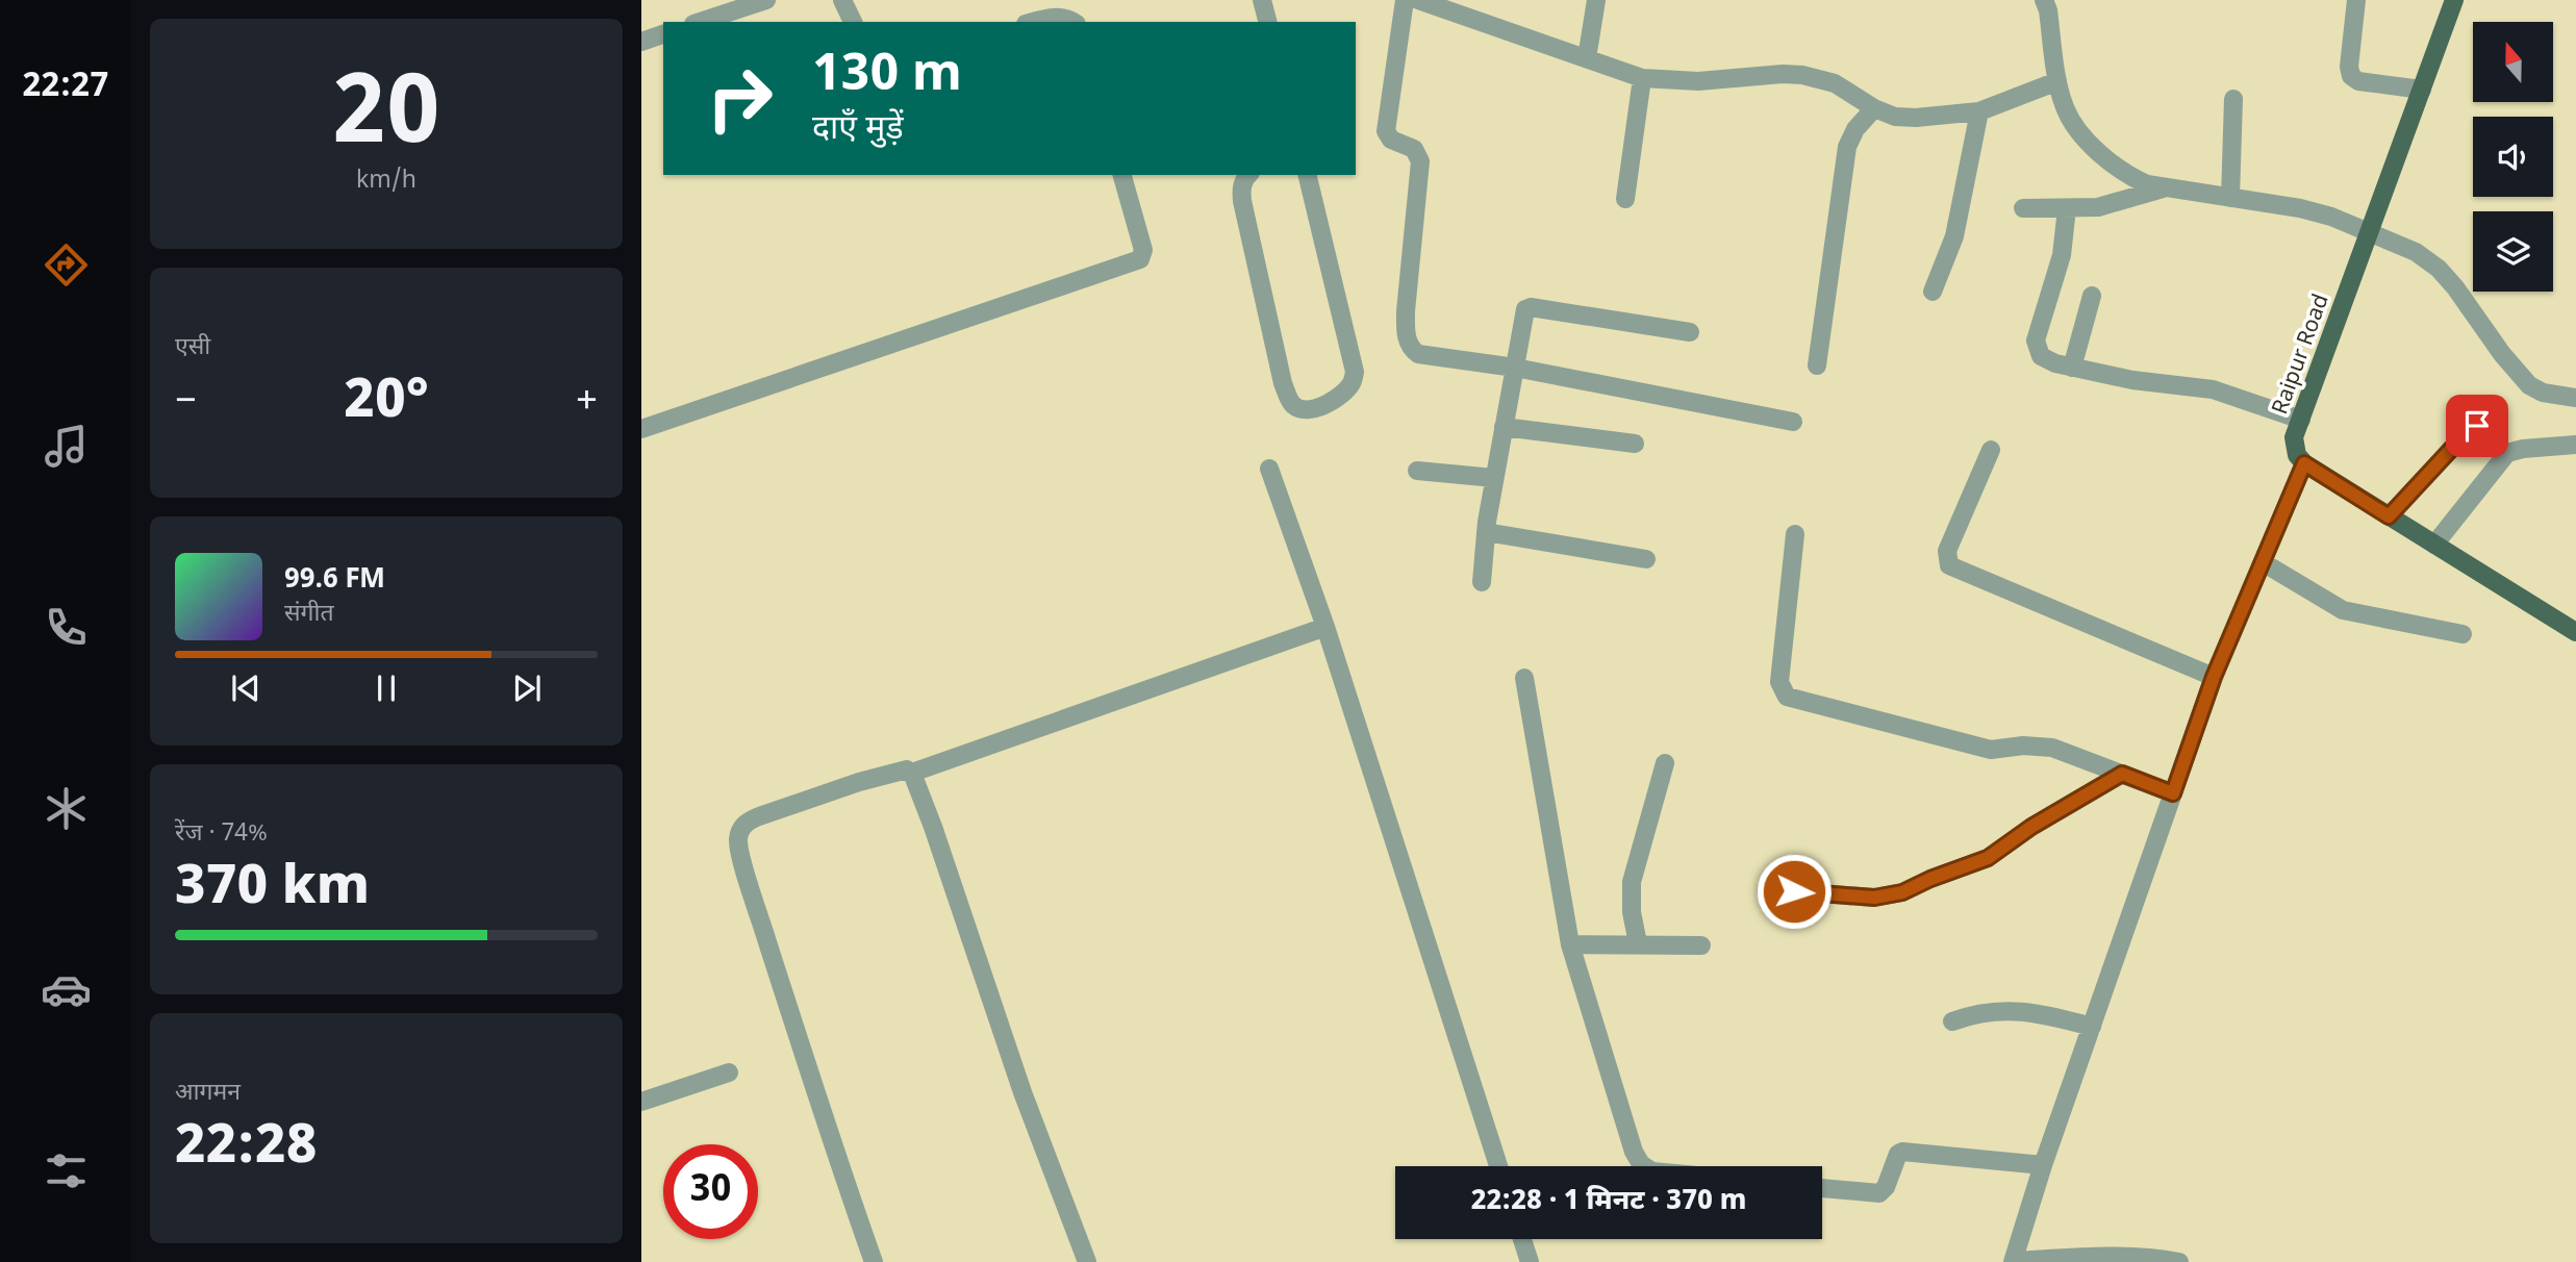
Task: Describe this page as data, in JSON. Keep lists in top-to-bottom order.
{
  "streets": {
    "main road": ["Raipur Road"]
  },
  "north": "top",
  "page": {
    "tabs": "22:27",
    "tile": [
      ["20", "km/h"],
      "एसी",
      ["रेंज · 74%", "370 km"],
      ["आगमन", "22:28"]
    ],
    "turn": ["130 m", "दाएँ मुड़ें"],
    "heat": ["−", "20°", "+"],
    "song": ["99.6 FM", "संगीत"],
    "limit": "30",
    "trip": "22:28 · 1 मिनट · 370 m"
  }
}
